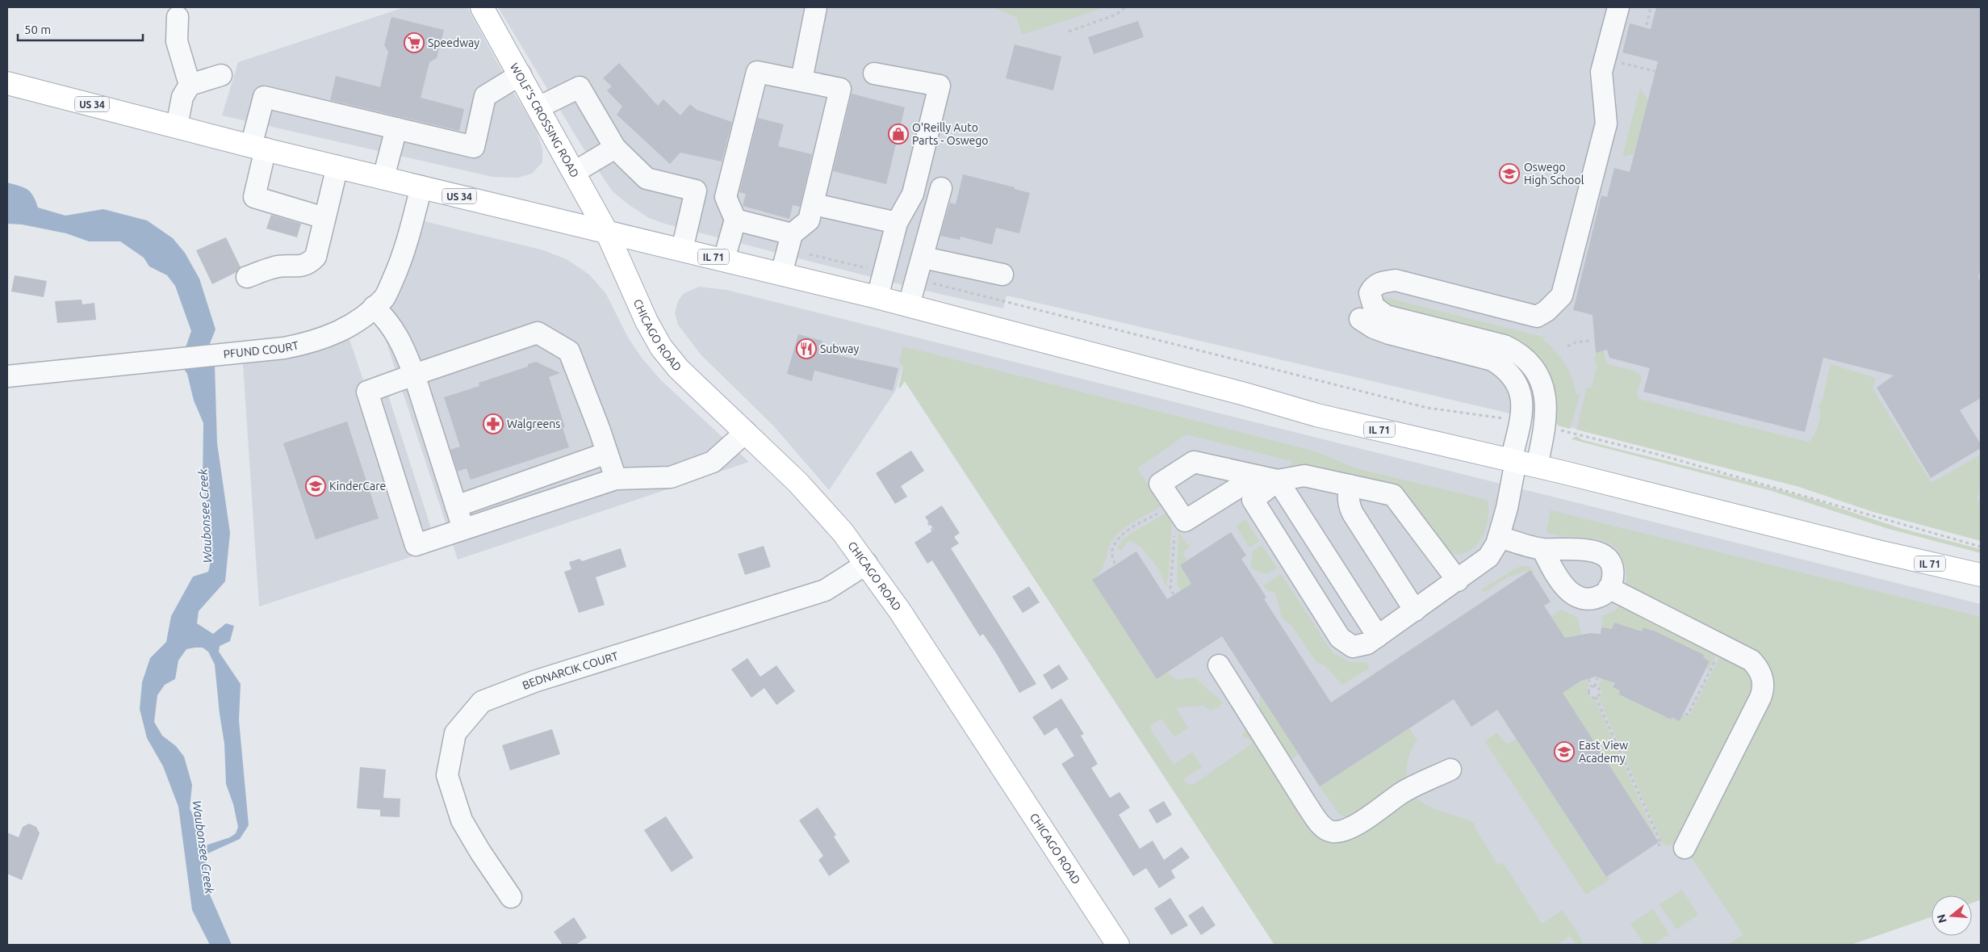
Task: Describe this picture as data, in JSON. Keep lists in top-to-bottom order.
{
  "streets": {
    "main road": [
      "US 34",
      "WOLF'S CROSSING ROAD",
      "IL 71",
      "CHICAGO ROAD"
    ],
    "street": ["PFUND COURT", "BEDNARCIK COURT"]
  },
  "crossings": [
    ["US 34", "WOLF'S CROSSING ROAD"],
    ["US 34", "IL 71"],
    ["US 34", "CHICAGO ROAD"],
    ["US 34", "PFUND COURT"],
    ["WOLF'S CROSSING ROAD", "IL 71"],
    ["WOLF'S CROSSING ROAD", "CHICAGO ROAD"],
    ["IL 71", "CHICAGO ROAD"],
    ["CHICAGO ROAD", "BEDNARCIK COURT"]
  ],
  "water": ["Waubonsee Creek"],
  "places": {
    "supermarket": ["Speedway"],
    "shop": ["O'Reilly Auto Parts - Oswego"],
    "school or university": ["Oswego High School", "KinderCare", "East View Academy"],
    "restaurant": ["Subway"],
    "pharmacy": ["Walgreens"]
  },
  "scale_bar": "50 m",
  "north": "left"
}
